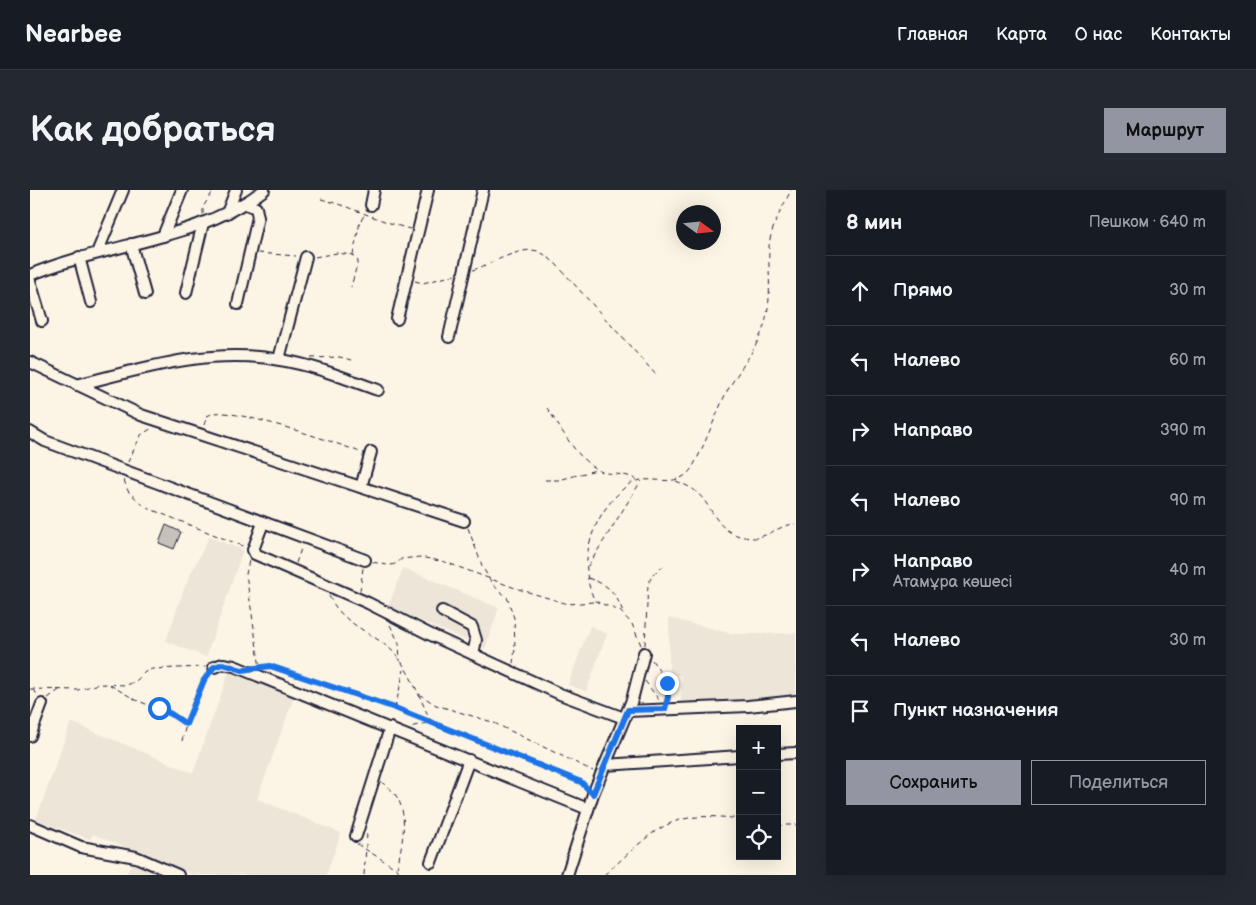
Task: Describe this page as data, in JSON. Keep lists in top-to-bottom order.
{
  "north": "right",
  "page": {
    "header": "Nearbee",
    "nav": [
      "Главная",
      "Карта",
      "О нас",
      "Контакты"
    ],
    "buttons": [
      "Маршрут",
      ["Сохранить", "Поделиться"]
    ],
    "title": "Как добраться",
    "heading": ["8 мин", "Пешком · 640 m"],
    "list": [
      ["Прямо", "30 m"],
      ["Налево", "60 m"],
      ["Направо", "390 m"],
      ["Налево", "90 m"],
      ["Направо", "Атамұра көшесі", "40 m"],
      ["Налево", "30 m"],
      "Пункт назначения"
    ],
    "map_buttons": ["+", "−"]
  }
}
